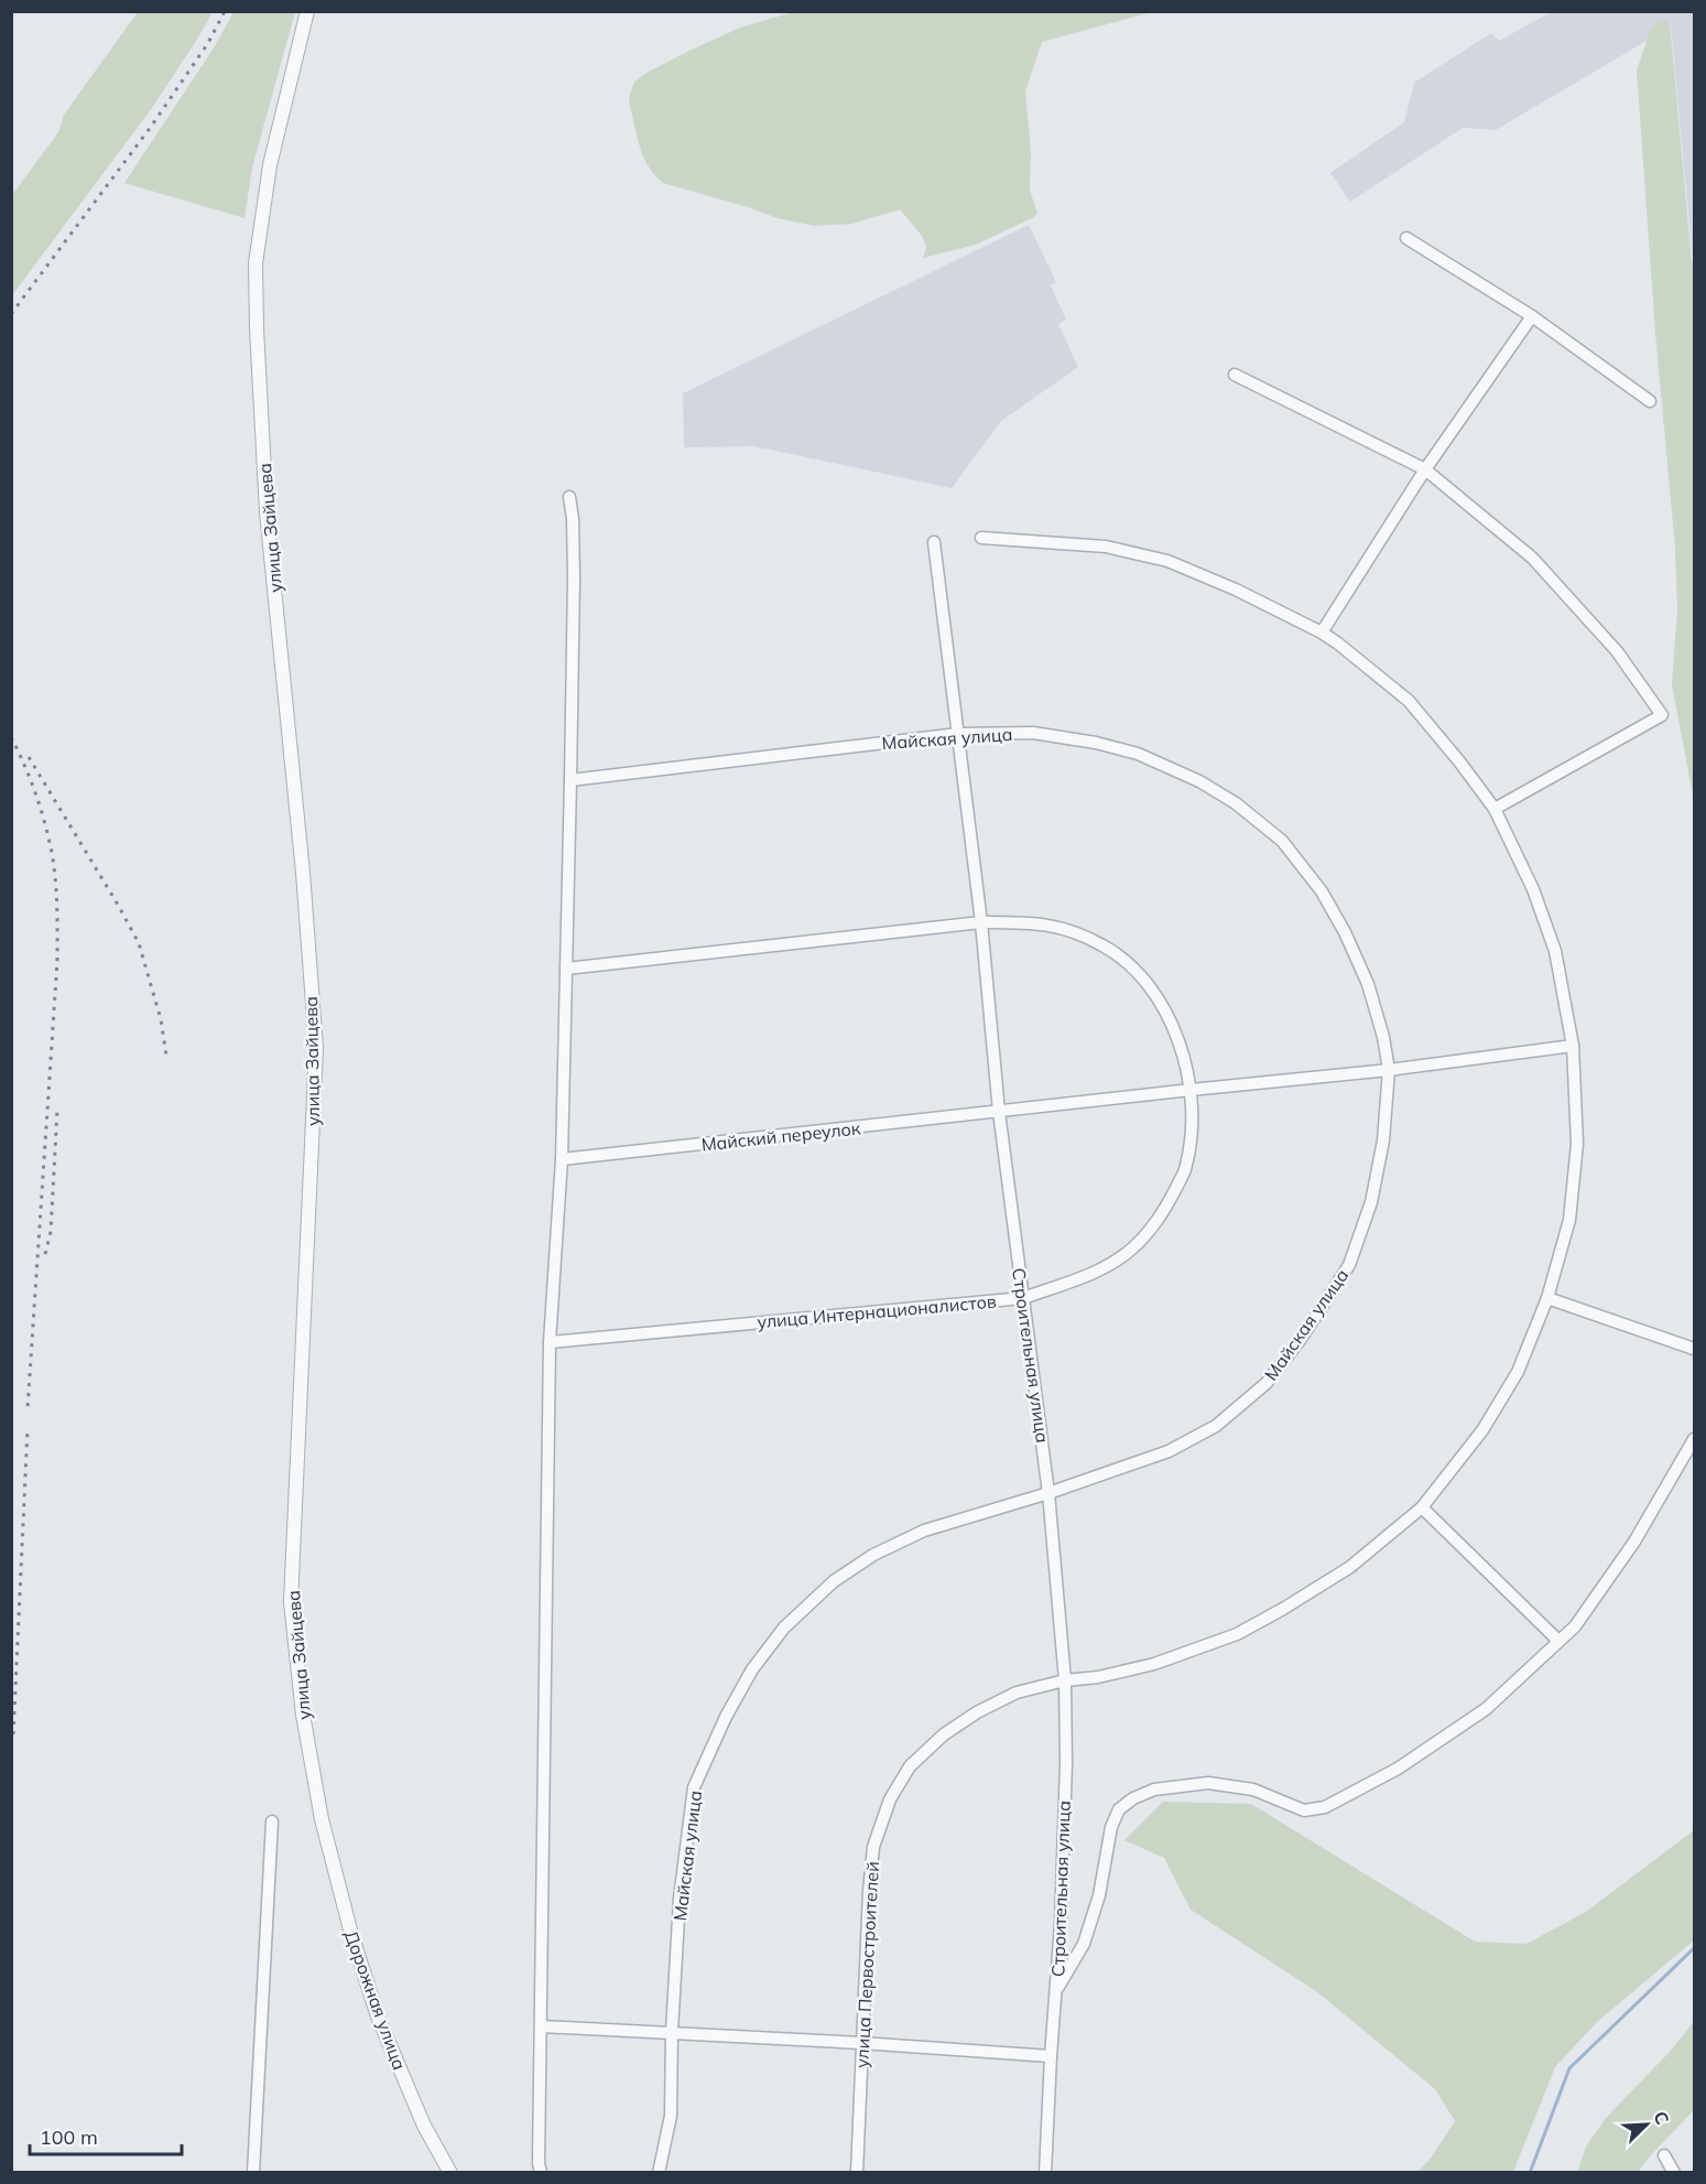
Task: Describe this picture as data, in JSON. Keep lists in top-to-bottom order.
{
  "streets": {
    "street": [
      "улица Зайцева",
      "Майская улица",
      "Майский переулок",
      "улица Интернационалистов",
      "Строительная улица",
      "улица Первостроителей",
      "Дорожная улица"
    ]
  },
  "crossings": [
    ["улица Зайцева", "Дорожная улица"],
    ["Майская улица", "Майский переулок"],
    ["Майская улица", "Строительная улица"],
    ["Майский переулок", "улица Интернационалистов"],
    ["Майский переулок", "Строительная улица"],
    ["Майский переулок", "улица Первостроителей"],
    ["улица Интернационалистов", "Строительная улица"],
    ["Строительная улица", "улица Первостроителей"]
  ],
  "scale_bar": "100 m",
  "north": "top right"
}
